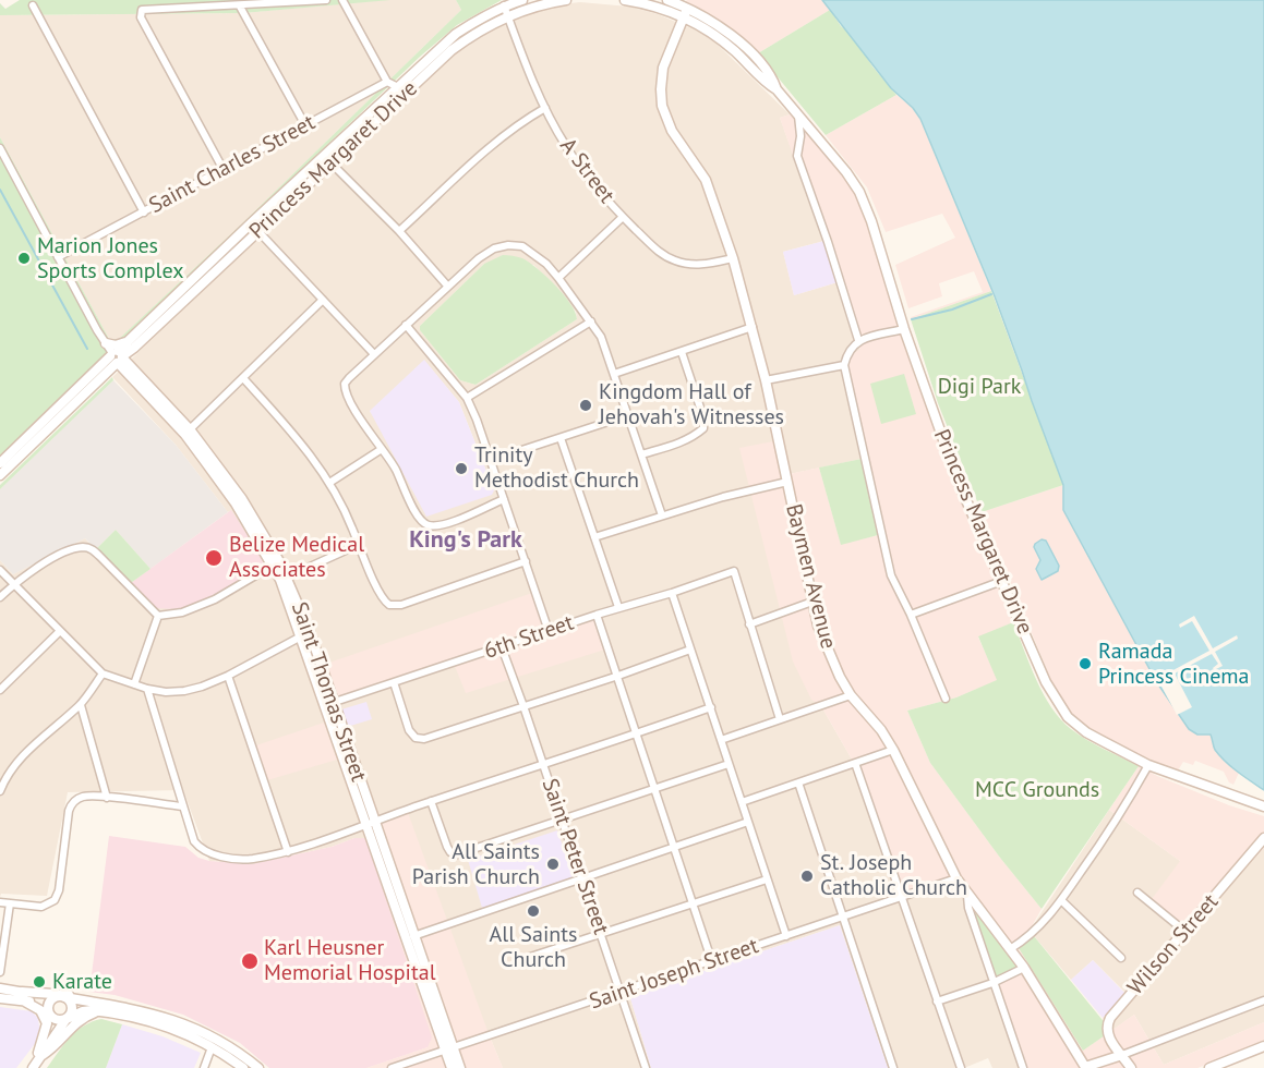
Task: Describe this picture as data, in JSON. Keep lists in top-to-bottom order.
{
  "streets": {
    "main road": [
      "Princess Margaret Drive",
      "Baymen Avenue",
      "Saint Thomas Street",
      "Wilson Street"
    ],
    "street": [
      "Saint Charles Street",
      "A Street",
      "6th Street",
      "Saint Peter Street",
      "Saint Joseph Street"
    ]
  },
  "crossings": [
    ["Princess Margaret Drive", "A Street"],
    ["Princess Margaret Drive", "Baymen Avenue"],
    ["Princess Margaret Drive", "Saint Thomas Street"],
    ["A Street", "Baymen Avenue"],
    ["Baymen Avenue", "Saint Joseph Street"],
    ["6th Street", "Saint Thomas Street"],
    ["6th Street", "Saint Peter Street"],
    ["Saint Thomas Street", "Saint Joseph Street"],
    ["Saint Peter Street", "Saint Joseph Street"]
  ],
  "districts": ["King's Park"],
  "parks": ["Digi Park", "MCC Grounds"],
  "places": [
    "Marion Jones Sports Complex",
    "Kingdom Hall of Jehovah's Witnesses",
    "Trinity Methodist Church",
    "Belize Medical Associates",
    "Ramada Princess Cinema",
    "All Saints Parish Church",
    "St. Joseph Catholic Church",
    "All Saints Church",
    "Karl Heusner Memorial Hospital",
    "Karate"
  ]
}
